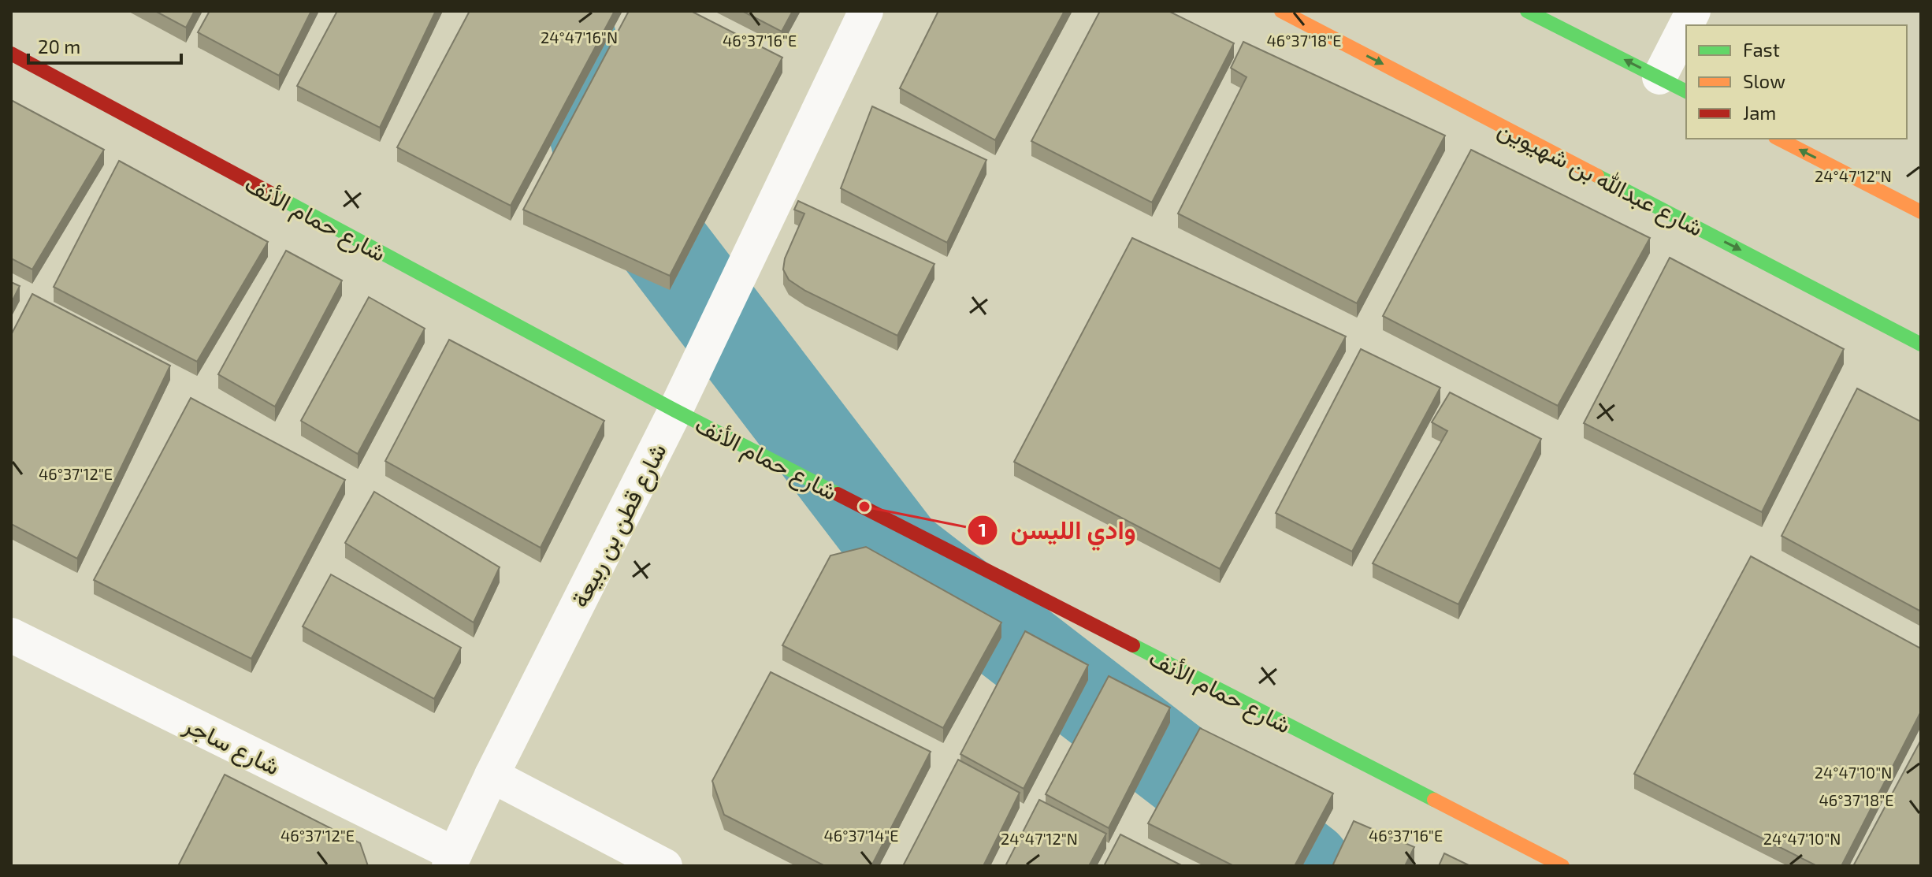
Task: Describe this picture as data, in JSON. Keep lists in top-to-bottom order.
{
  "streets": {
    "street": [
      "شارع عبدالله بن شهيوين",
      "شارع حمام الأنف",
      "شارع قطن بن ربيعة",
      "شارع ساجر"
    ]
  },
  "crossings": [
    ["شارع حمام الأنف", "شارع قطن بن ربيعة"],
    ["شارع قطن بن ربيعة", "شارع ساجر"]
  ],
  "places": ["وادي الليسن"],
  "legend": ["Fast", "Slow", "Jam"],
  "scale_bar": "20 m",
  "coordinates": [
    "24°47'16\"N",
    "46°37'16\"E",
    "46°37'18\"E",
    "24°47'12\"N",
    "46°37'12\"E",
    "24°47'10\"N",
    "46°37'14\"E"
  ]
}
